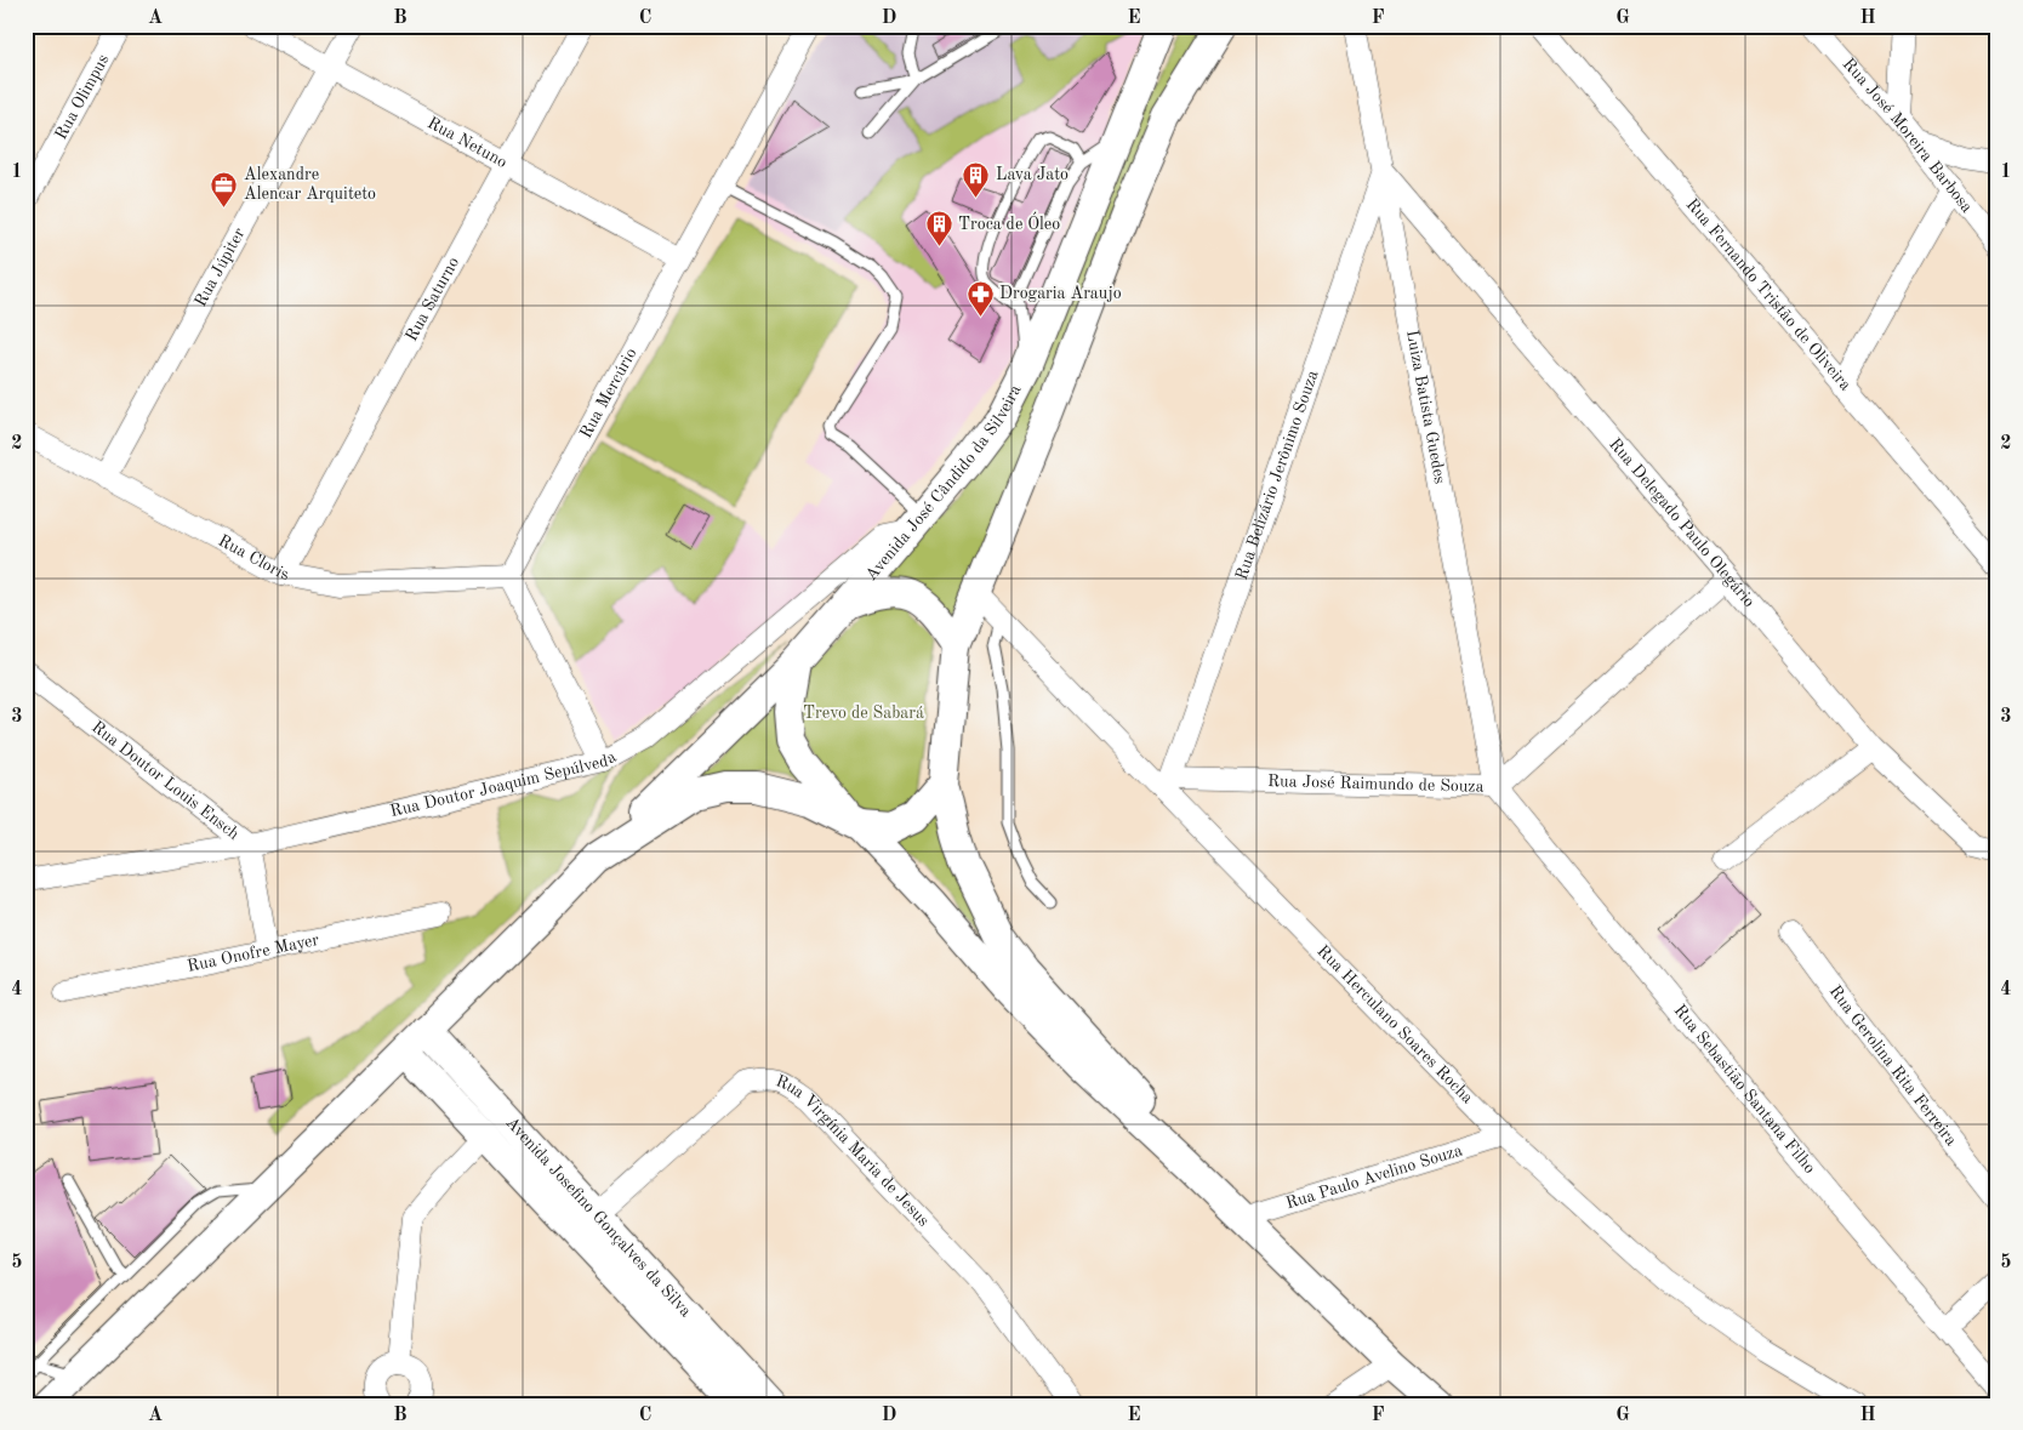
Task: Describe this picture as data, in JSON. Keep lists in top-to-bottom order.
{
  "streets": {
    "main road": ["Avenida José Cândido da Silveira", "Avenida Josefino Gonçalves da Silva"],
    "street": [
      "Rua Olimpus",
      "Rua José Moreira Barbosa",
      "Rua Netuno",
      "Rua Júpiter",
      "Rua Fernando Tristão de Oliveira",
      "Rua Saturno",
      "Rua Mercúrio",
      "Luiza Batista Guedes",
      "Rua Belizário Jerônimo Souza",
      "Rua Delegado Paulo Olegário",
      "Rua Cloris",
      "Rua Doutor Louis Ensch",
      "Rua Doutor Joaquim Sepúlveda",
      "Rua José Raimundo de Souza",
      "Rua Onofre Mayer",
      "Rua Herculano Soares Rocha",
      "Rua Gerolina Rita Ferreira",
      "Rua Sebastião Santana Filho",
      "Rua Virgínia Maria de Jesus",
      "Rua Paulo Avelino Souza"
    ]
  },
  "crossings": [
    ["Rua Netuno", "Rua Júpiter"],
    ["Rua Netuno", "Rua Saturno"],
    ["Rua Netuno", "Rua Mercúrio"],
    ["Rua Júpiter", "Rua Cloris"],
    ["Rua Saturno", "Rua Cloris"],
    ["Rua Mercúrio", "Rua Cloris"],
    ["Luiza Batista Guedes", "Rua Belizário Jerônimo Souza"],
    ["Luiza Batista Guedes", "Rua Delegado Paulo Olegário"],
    ["Luiza Batista Guedes", "Rua José Raimundo de Souza"],
    ["Luiza Batista Guedes", "Rua Sebastião Santana Filho"],
    ["Rua Belizário Jerônimo Souza", "Rua Delegado Paulo Olegário"],
    ["Rua Belizário Jerônimo Souza", "Rua José Raimundo de Souza"],
    ["Rua Belizário Jerônimo Souza", "Rua Herculano Soares Rocha"],
    ["Avenida José Cândido da Silveira", "Rua Doutor Joaquim Sepúlveda"],
    ["Rua Delegado Paulo Olegário", "Rua José Raimundo de Souza"],
    ["Rua Doutor Louis Ensch", "Rua Doutor Joaquim Sepúlveda"],
    ["Rua Doutor Louis Ensch", "Rua Onofre Mayer"],
    ["Rua José Raimundo de Souza", "Rua Herculano Soares Rocha"],
    ["Rua José Raimundo de Souza", "Rua Sebastião Santana Filho"],
    ["Rua Herculano Soares Rocha", "Rua Paulo Avelino Souza"],
    ["Rua Virgínia Maria de Jesus", "Avenida Josefino Gonçalves da Silva"]
  ],
  "parks": ["Trevo de Sabará"],
  "places": {
    "building": ["Lava Jato", "Troca de Óleo"],
    "office": ["Alexandre Alencar Arquiteto"],
    "pharmacy": ["Drogaria Araujo"]
  },
  "grid": {
    "columns": [
      "A",
      "B",
      "C",
      "D",
      "E",
      "F",
      "G",
      "H"
    ],
    "rows": [
      "1",
      "2",
      "3",
      "4",
      "5"
    ]
  }
}
